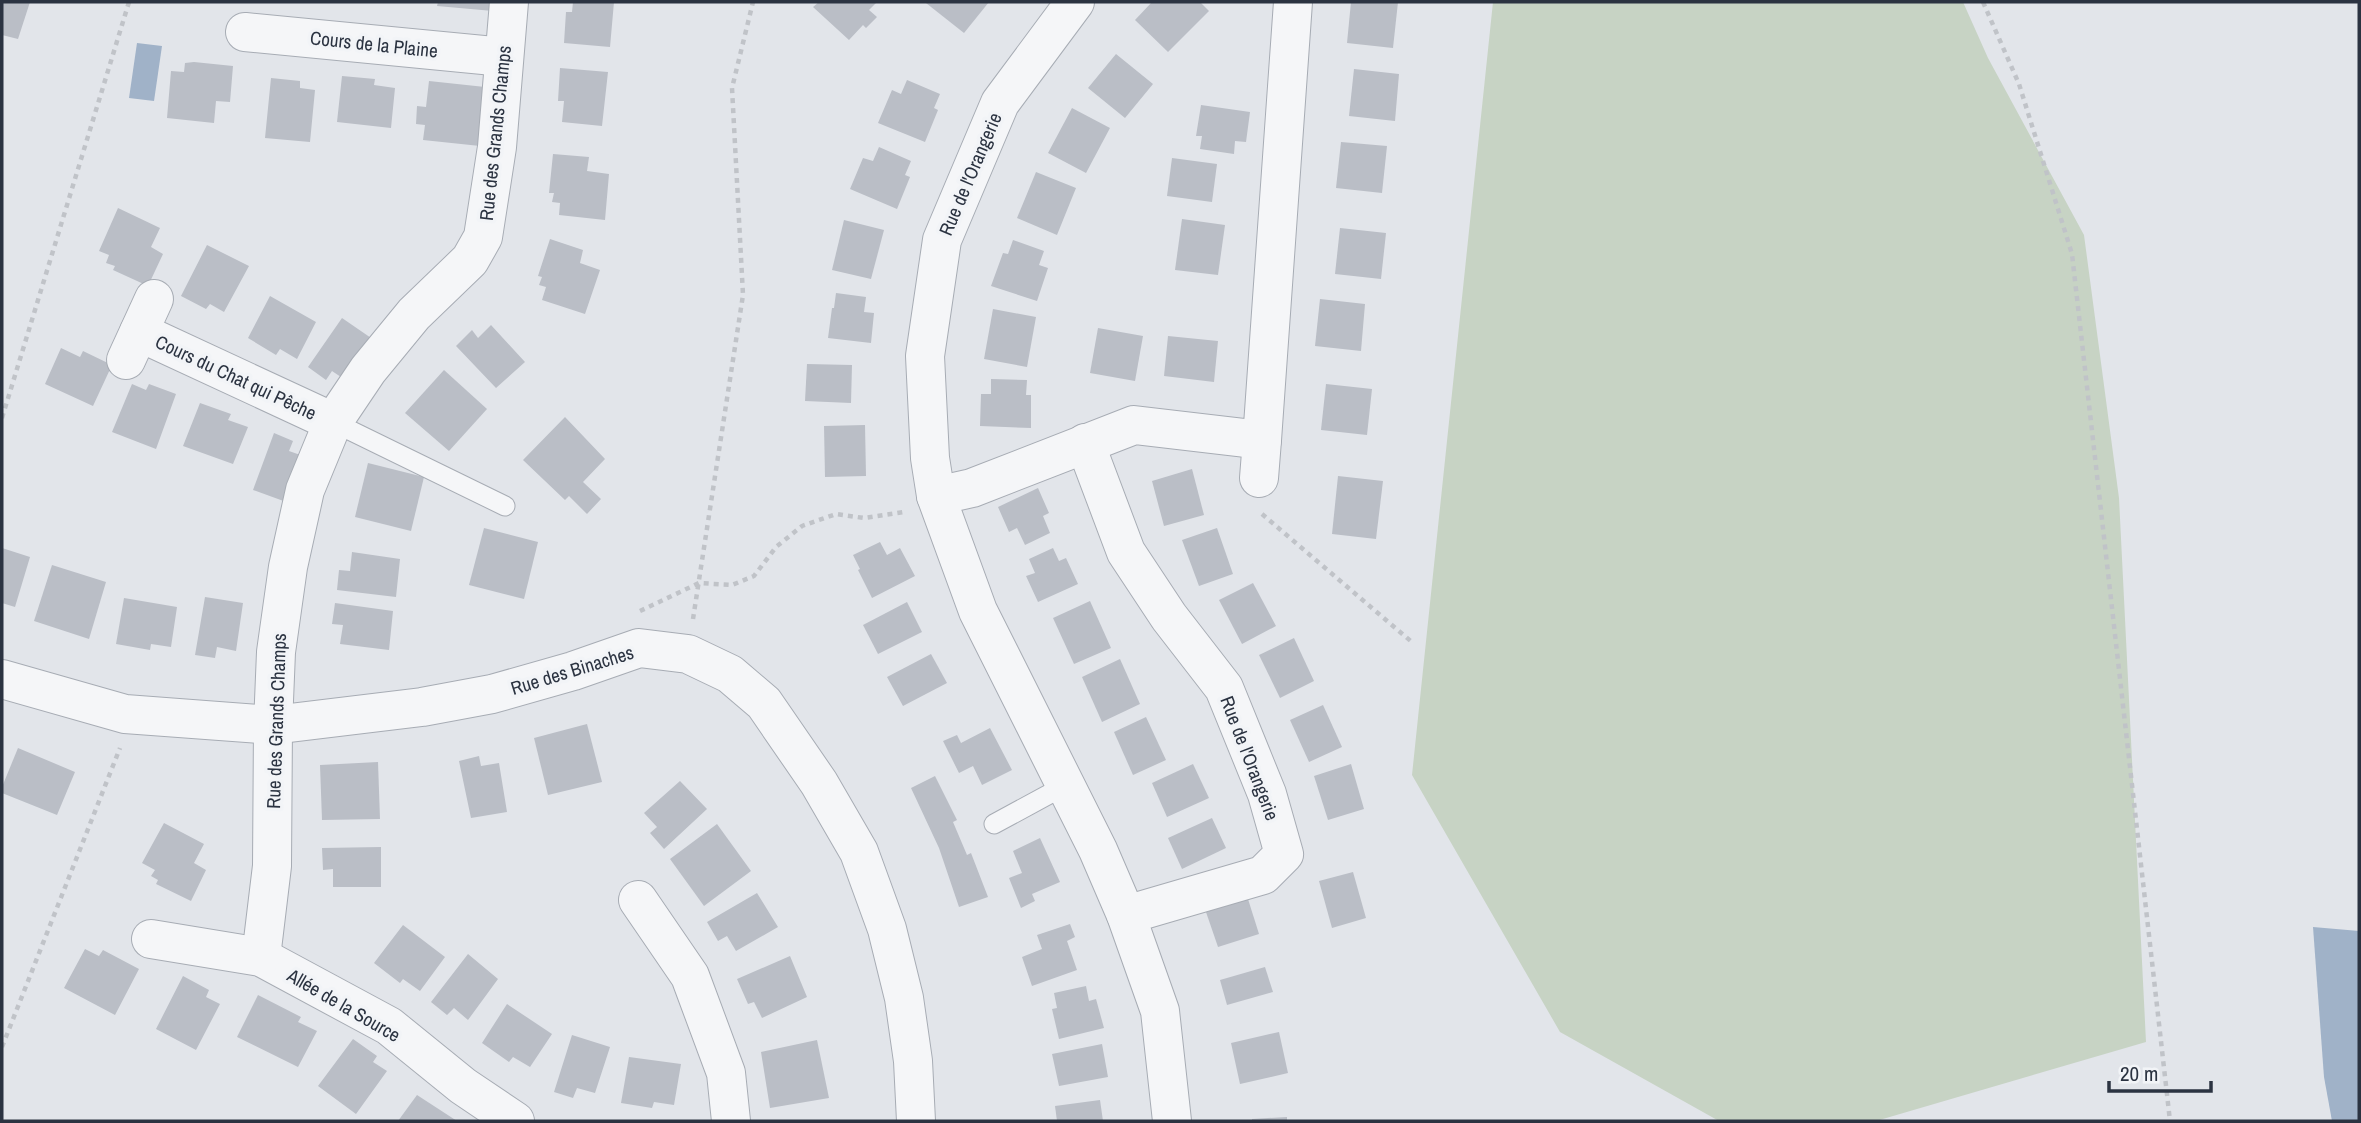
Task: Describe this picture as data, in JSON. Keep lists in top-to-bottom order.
{
  "streets": {
    "street": [
      "Cours de la Plaine",
      "Rue des Grands Champs",
      "Rue de l'Orangerie",
      "Cours du Chat qui Pêche",
      "Rue des Binaches",
      "Allée de la Source"
    ]
  },
  "crossings": [
    ["Cours de la Plaine", "Rue des Grands Champs"],
    ["Rue des Grands Champs", "Cours du Chat qui Pêche"],
    ["Rue des Grands Champs", "Rue des Binaches"],
    ["Rue des Grands Champs", "Allée de la Source"]
  ],
  "scale_bar": "20 m"
}
